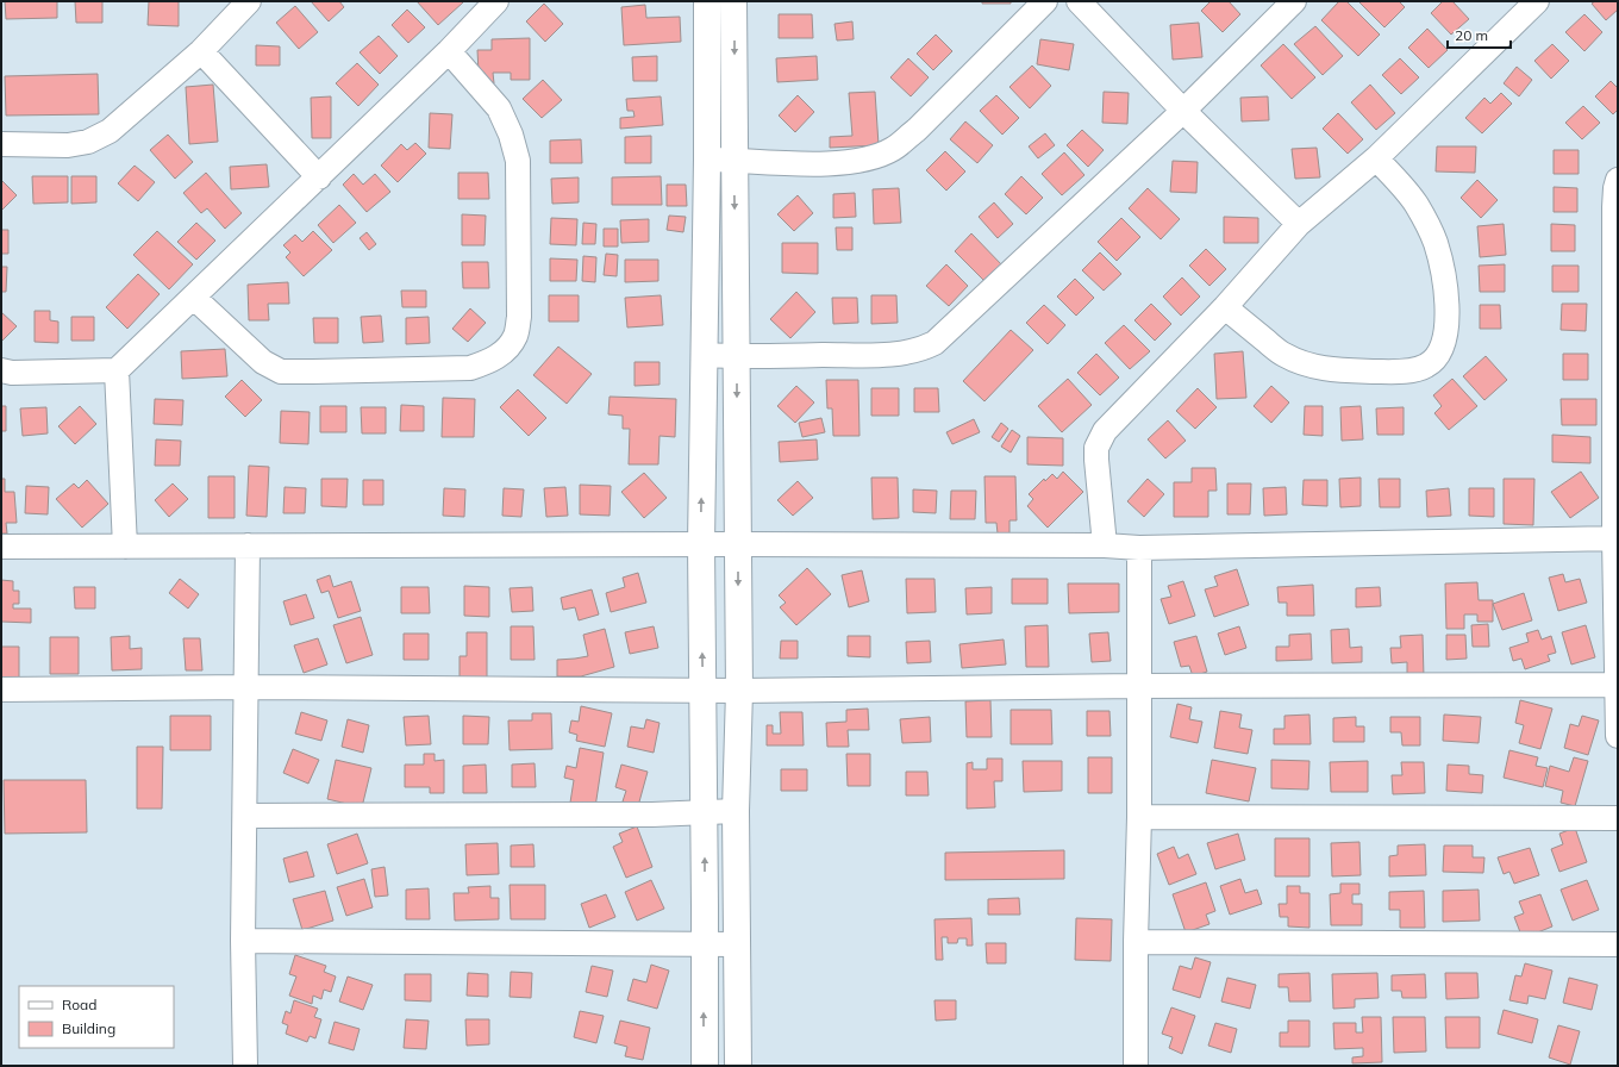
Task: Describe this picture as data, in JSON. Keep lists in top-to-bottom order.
{
  "legend": ["Road", "Building"],
  "scale_bar": "20 m"
}
